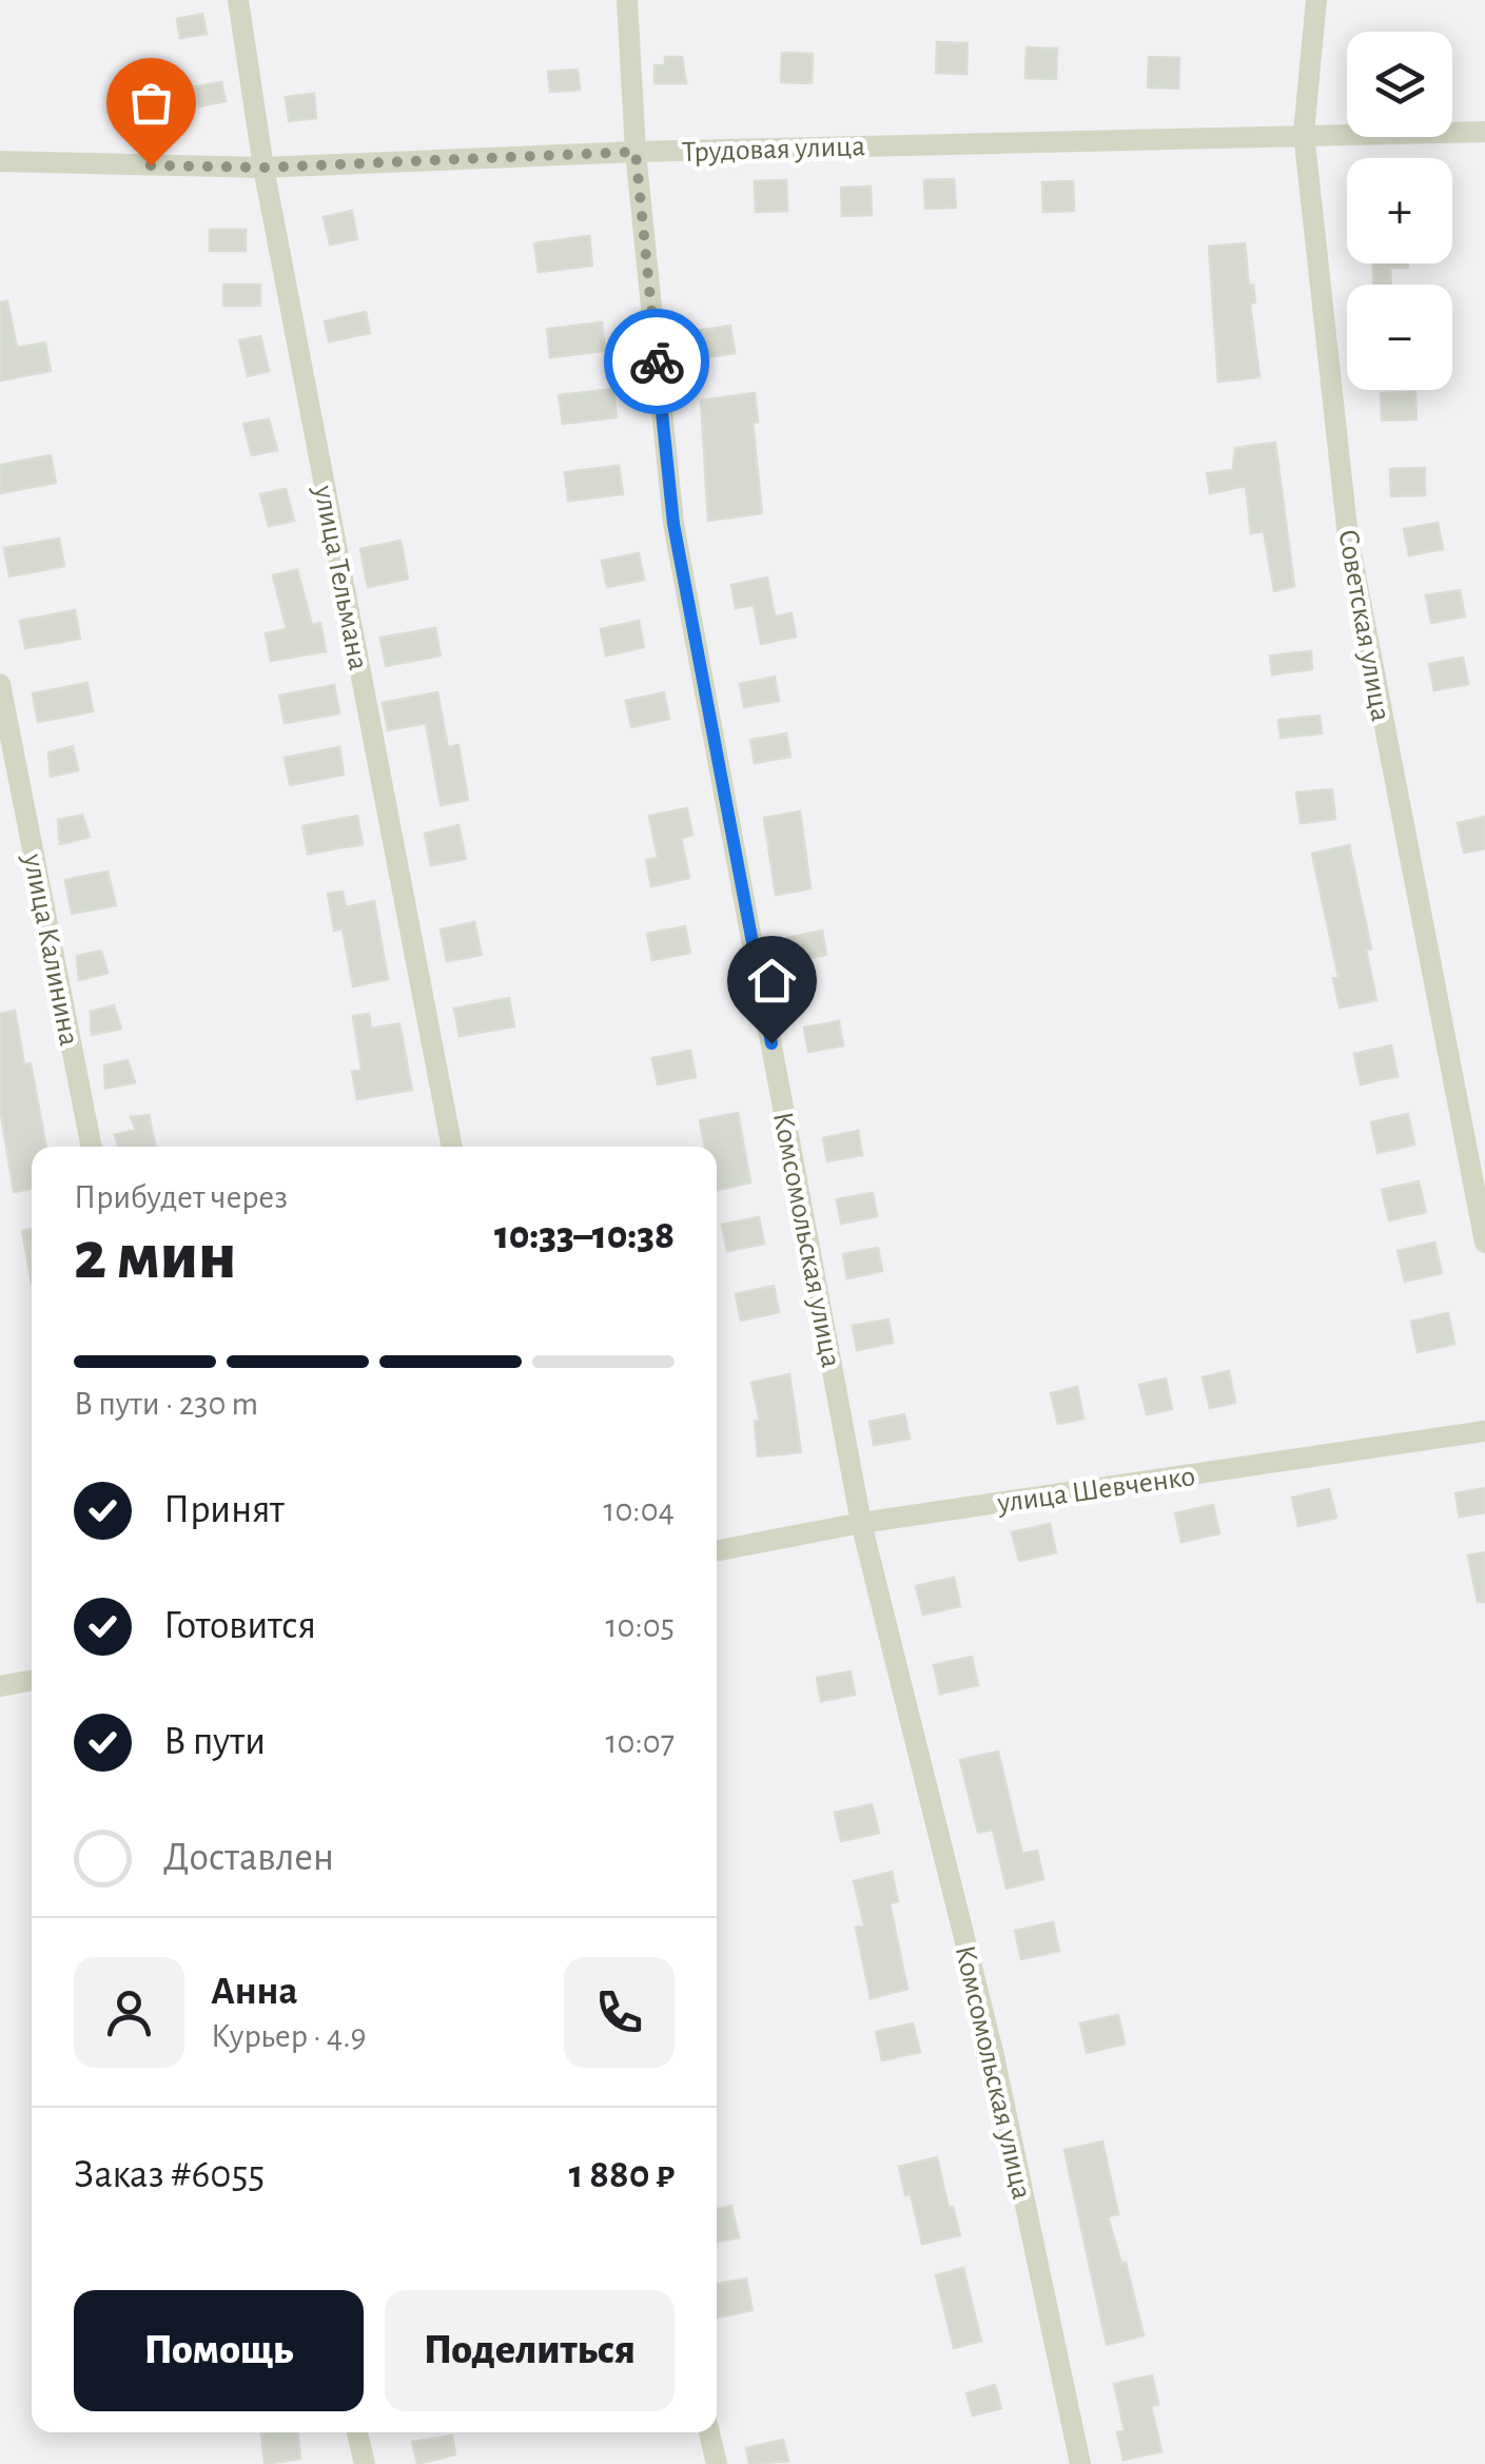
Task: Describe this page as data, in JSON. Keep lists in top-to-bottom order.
{
  "streets": {
    "street": [
      "Трудовая улица",
      "улица Тельмана",
      "Советская улица",
      "улица Калинина",
      "Комсомольская улица",
      "улица Шевченко"
    ]
  },
  "crossings": [
    ["Трудовая улица", "улица Тельмана"],
    ["Трудовая улица", "Советская улица"],
    ["Трудовая улица", "Комсомольская улица"],
    ["Комсомольская улица", "улица Шевченко"]
  ],
  "page": {
    "map_buttons": ["+", "−"],
    "heading": ["2 мин", "Прибудет через", "10:33–10:38"],
    "panel": [
      "Анна",
      "Курьер · 4.9",
      "Заказ #6055",
      "1 880 ₽"
    ],
    "bar": "В пути · 230 m",
    "list": [
      ["Принят", "10:04"],
      ["Готовится", "10:05"],
      ["В пути", "10:07"],
      "Доставлен"
    ],
    "buttons": ["Помощь", "Поделиться"]
  }
}
